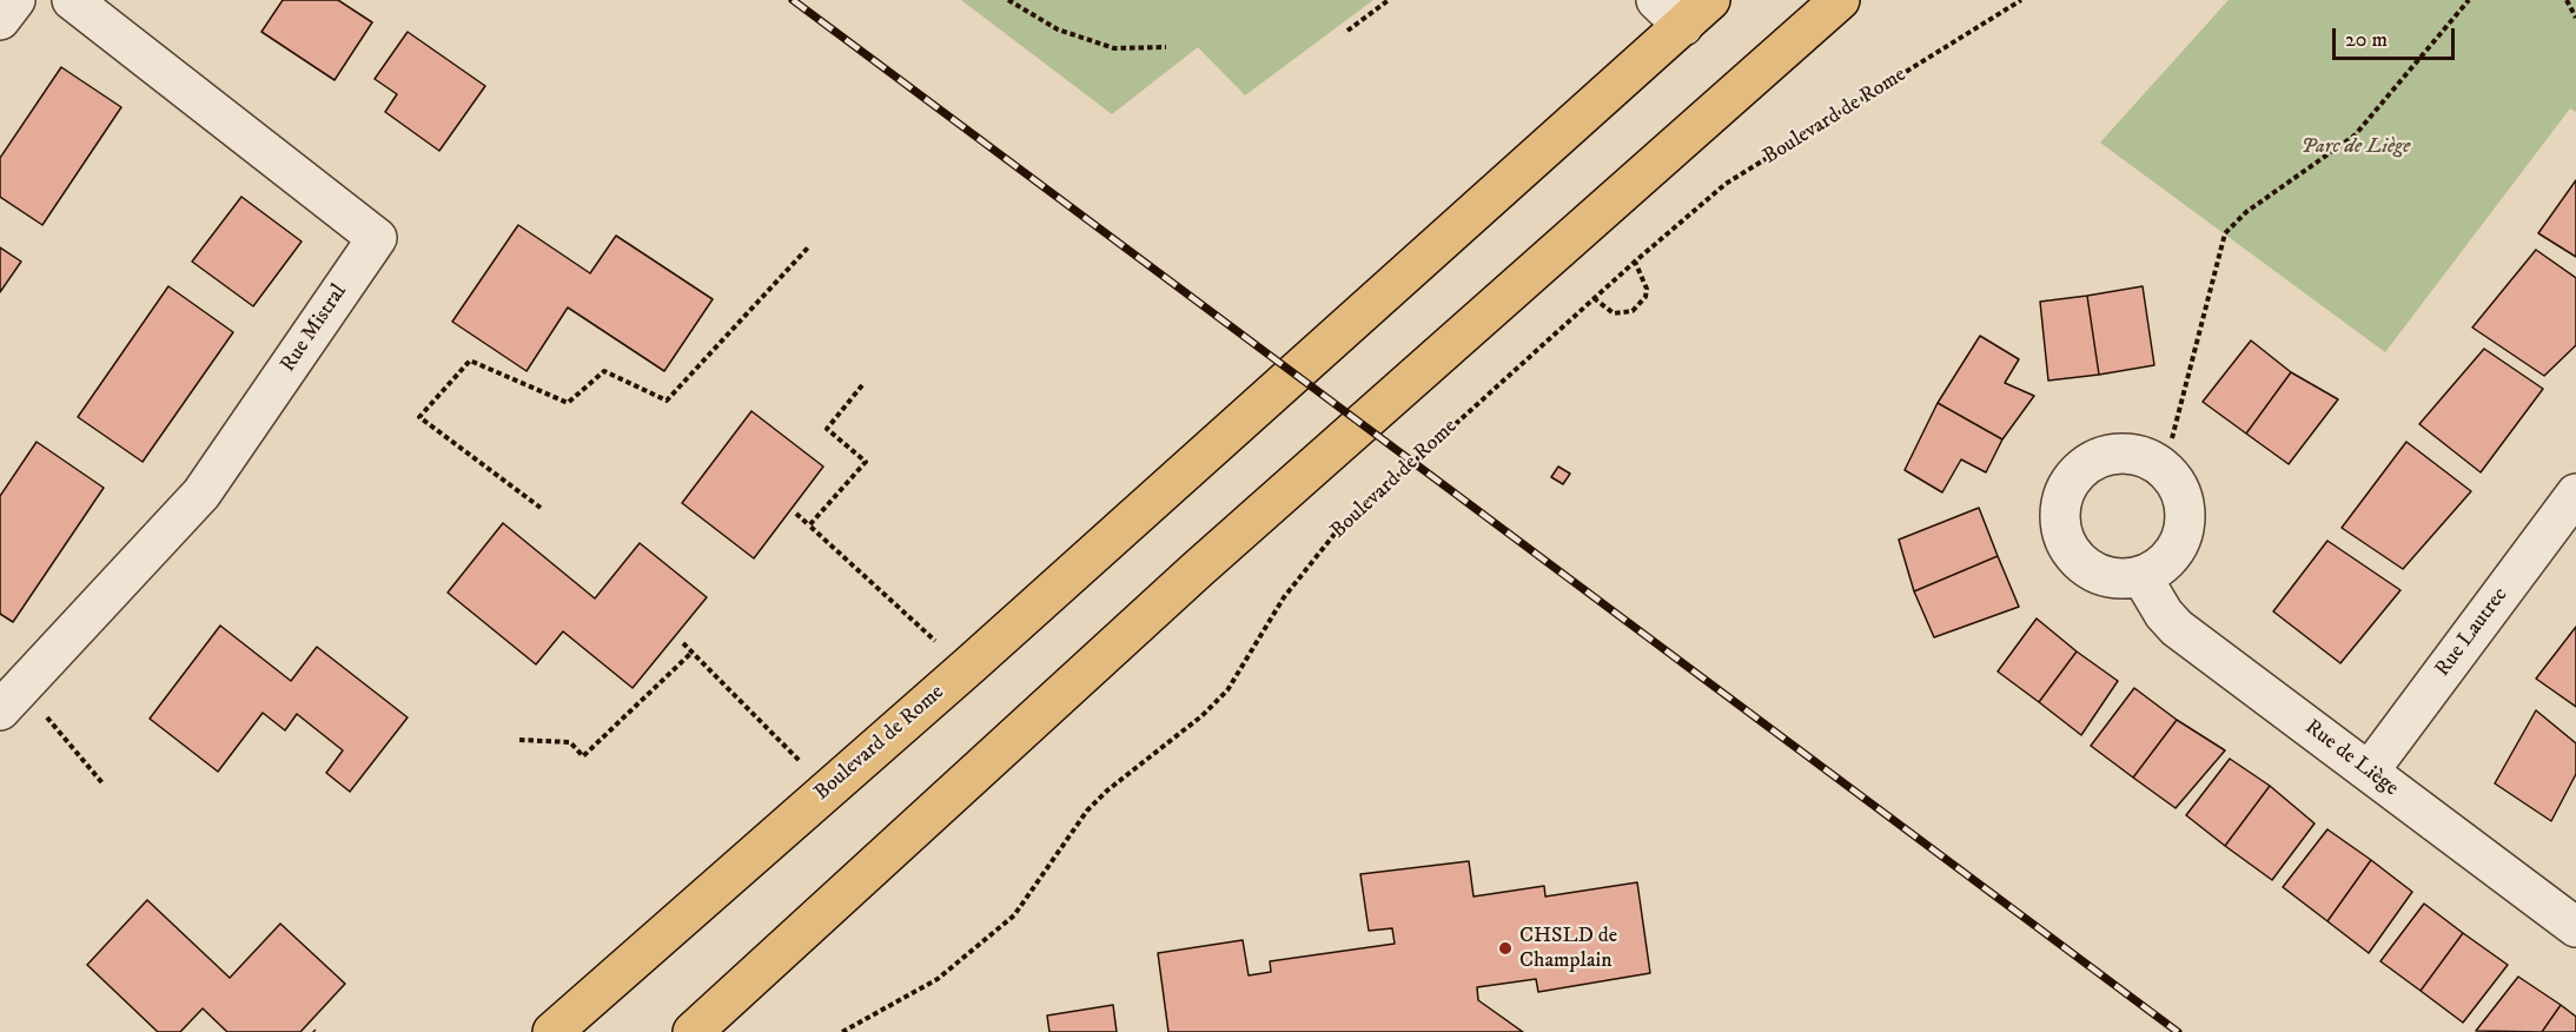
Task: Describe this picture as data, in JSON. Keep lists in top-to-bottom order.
{
  "streets": {
    "main road": ["Boulevard de Rome"],
    "street": ["Rue Mistral", "Rue Lautrec", "Rue de Liège"]
  },
  "crossings": [
    ["Rue Lautrec", "Rue de Liège"]
  ],
  "parks": ["Parc de Liège"],
  "places": ["CHSLD de Champlain"],
  "scale_bar": "20 m"
}
